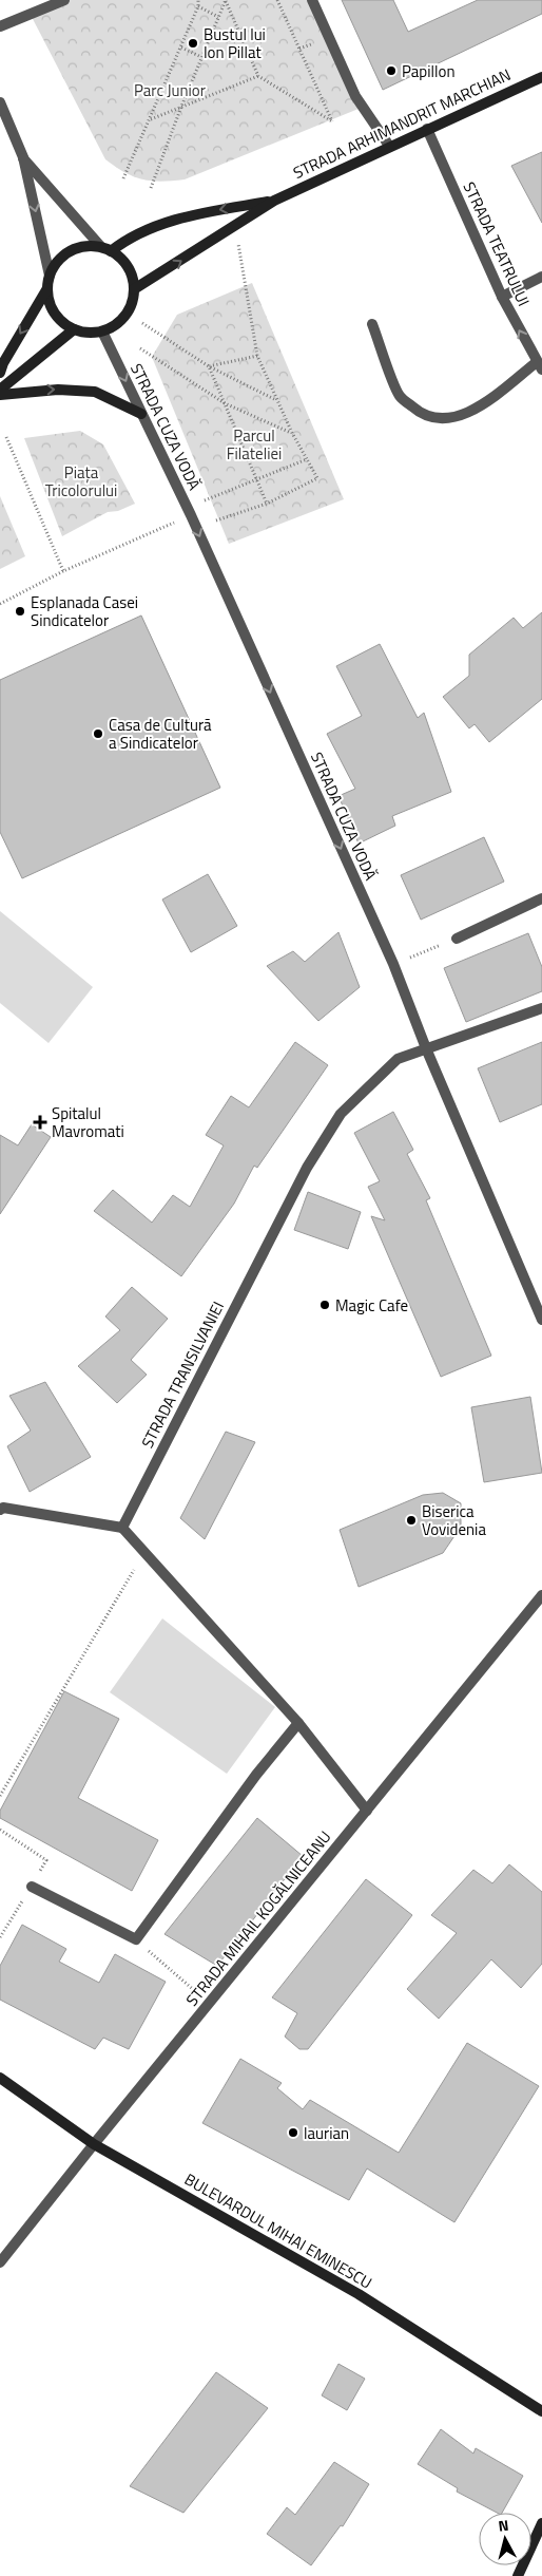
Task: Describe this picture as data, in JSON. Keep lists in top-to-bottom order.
{
  "streets": {
    "main road": ["STRADA ARHIMANDRIT MARCHIAN", "BULEVARDUL MIHAI EMINESCU"],
    "street": [
      "STRADA TEATRULUI",
      "STRADA CUZA VODĂ",
      "STRADA TRANSILVANIEI",
      "STRADA MIHAIL KOGĂLNICEANU"
    ]
  },
  "crossings": [
    ["STRADA ARHIMANDRIT MARCHIAN", "STRADA TEATRULUI"],
    ["STRADA ARHIMANDRIT MARCHIAN", "STRADA CUZA VODĂ"],
    ["STRADA CUZA VODĂ", "STRADA TRANSILVANIEI"],
    ["STRADA MIHAIL KOGĂLNICEANU", "BULEVARDUL MIHAI EMINESCU"]
  ],
  "one_way": ["STRADA CUZA VODĂ"],
  "parks": ["Parc Junior", "Parcul Filateliei", "Piața Tricolorului"],
  "places": {
    "other": [
      "Bustul lui Ion Pillat",
      "Papillon",
      "Esplanada Casei Sindicatelor",
      "Casa de Cultură a Sindicatelor",
      "Magic Cafe",
      "Biserica Vovidenia",
      "laurian"
    ],
    "health": ["Spitalul Mavromati"]
  },
  "north": "top"
}
